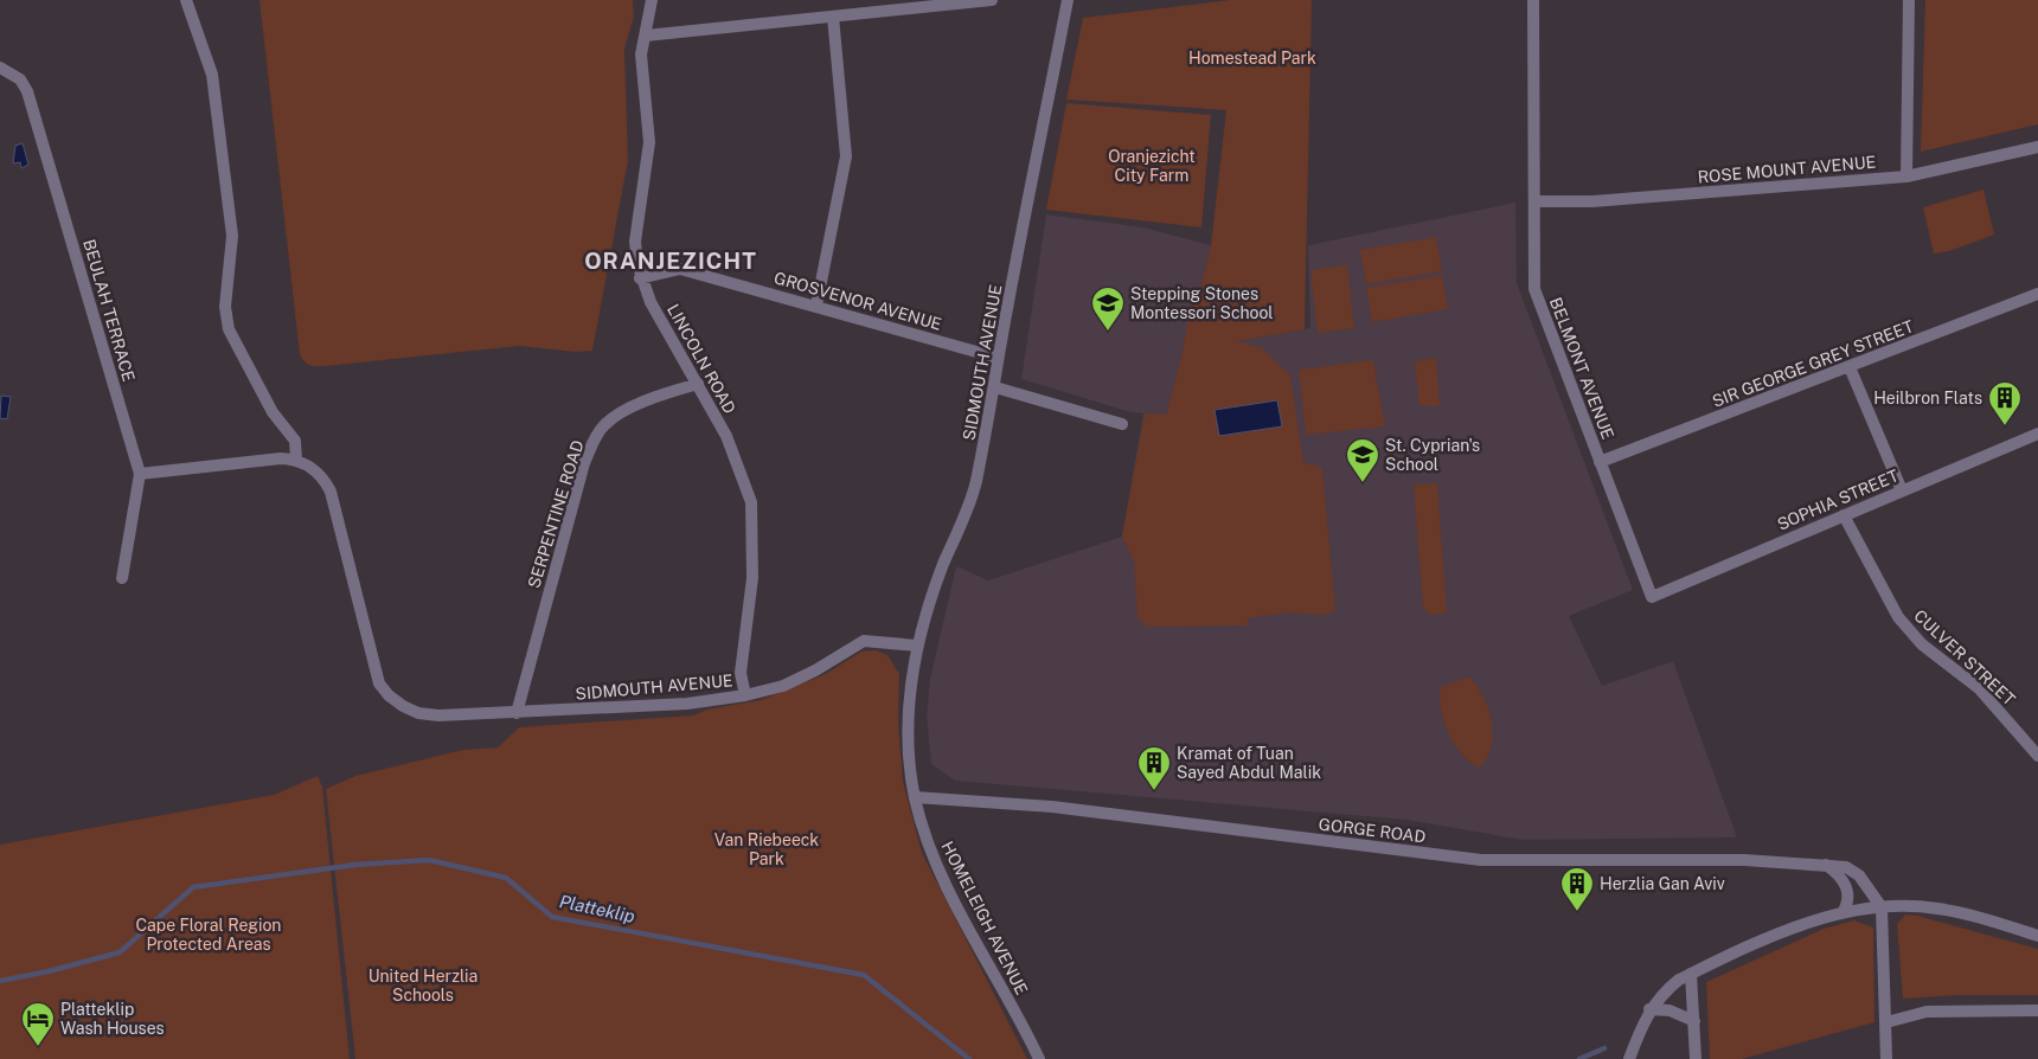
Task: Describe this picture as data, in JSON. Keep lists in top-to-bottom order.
{
  "streets": {
    "street": [
      "ROSE MOUNT AVENUE",
      "GROSVENOR AVENUE",
      "BEULAH TERRACE",
      "LINCOLN ROAD",
      "SIDMOUTH AVENUE",
      "SIR GEORGE GREY STREET",
      "BELMONT AVENUE",
      "SOPHIA STREET",
      "SERPENTINE ROAD",
      "CULVER STREET",
      "GORGE ROAD",
      "HOMELEIGH AVENUE"
    ]
  },
  "crossings": [
    ["ROSE MOUNT AVENUE", "BELMONT AVENUE"],
    ["GROSVENOR AVENUE", "LINCOLN ROAD"],
    ["GROSVENOR AVENUE", "SIDMOUTH AVENUE"],
    ["LINCOLN ROAD", "SIDMOUTH AVENUE"],
    ["LINCOLN ROAD", "SERPENTINE ROAD"],
    ["SIDMOUTH AVENUE", "SERPENTINE ROAD"],
    ["SIDMOUTH AVENUE", "HOMELEIGH AVENUE"],
    ["SIR GEORGE GREY STREET", "BELMONT AVENUE"],
    ["BELMONT AVENUE", "SOPHIA STREET"],
    ["SOPHIA STREET", "CULVER STREET"],
    ["GORGE ROAD", "HOMELEIGH AVENUE"]
  ],
  "districts": ["ORANJEZICHT"],
  "water": ["Platteklip"],
  "parks": [
    "Homestead Park",
    "Oranjezicht City Farm",
    "Van Riebeeck Park",
    "Cape Floral Region Protected Areas",
    "United Herzlia Schools"
  ],
  "places": {
    "school or university": ["Stepping Stones Montessori School", "St. Cyprian's School"],
    "building": ["Heilbron Flats", "Kramat of Tuan Sayed Abdul Malik", "Herzlia Gan Aviv"],
    "hotel": ["Platteklip Wash Houses"]
  }
}
